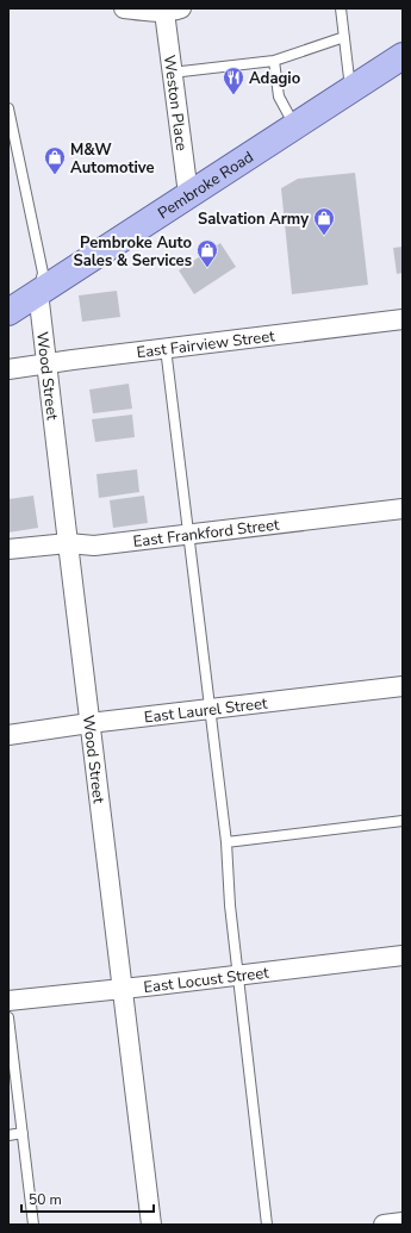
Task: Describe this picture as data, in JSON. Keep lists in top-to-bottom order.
{
  "streets": {
    "main road": ["Pembroke Road"],
    "street": [
      "Weston Place",
      "East Fairview Street",
      "Wood Street",
      "East Frankford Street",
      "East Laurel Street",
      "East Locust Street"
    ]
  },
  "crossings": [
    ["Weston Place", "Pembroke Road"],
    ["Pembroke Road", "Wood Street"],
    ["East Fairview Street", "Wood Street"],
    ["Wood Street", "East Frankford Street"],
    ["Wood Street", "East Laurel Street"],
    ["Wood Street", "East Locust Street"]
  ],
  "places": {
    "restaurant": ["Adagio"],
    "shop": ["M&W Automotive", "Salvation Army", "Pembroke Auto Sales & Services"]
  },
  "scale_bar": "50 m"
}
